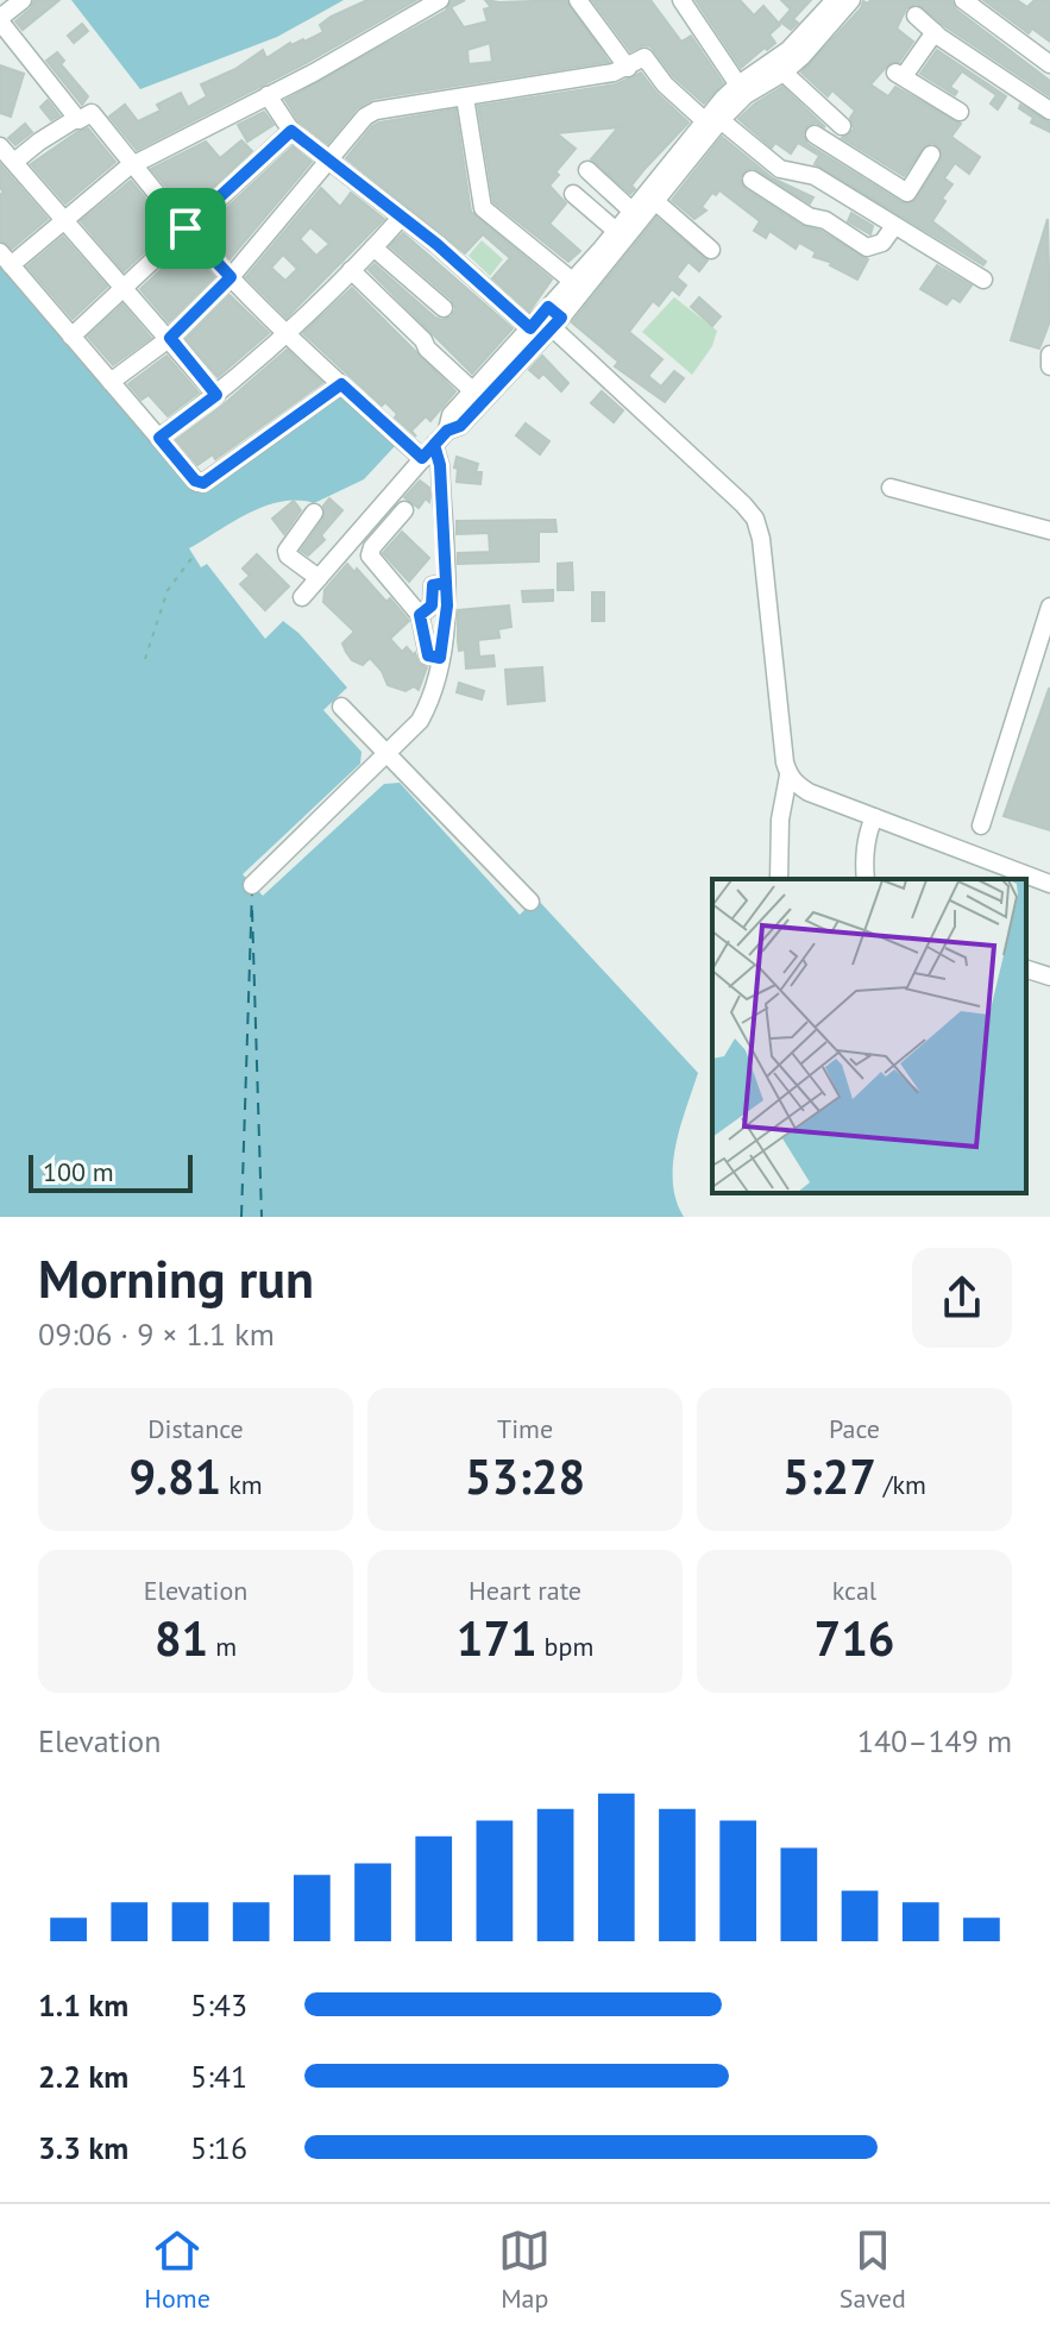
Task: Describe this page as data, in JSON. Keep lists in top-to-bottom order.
{
  "scale_bar": "100 m",
  "page": {
    "scale": "100 m",
    "heading": ["Morning run", "09:06 · 9 × 1.1 km"],
    "stats": [
      ["Distance", "9.81 km"],
      ["Time", "53:28"],
      ["Pace", "5:27 /km"],
      ["Elevation", "81 m"],
      ["Heart rate", "171 bpm"],
      ["kcal", "716"]
    ],
    "chart": ["Elevation", "140–149 m"],
    "list": [
      {
        "name": "1.1 km",
        "note": "5:43"
      },
      {
        "name": "2.2 km",
        "note": "5:41"
      },
      {
        "name": "3.3 km",
        "note": "5:16"
      }
    ],
    "tabs": ["Home", "Map", "Saved"]
  }
}
